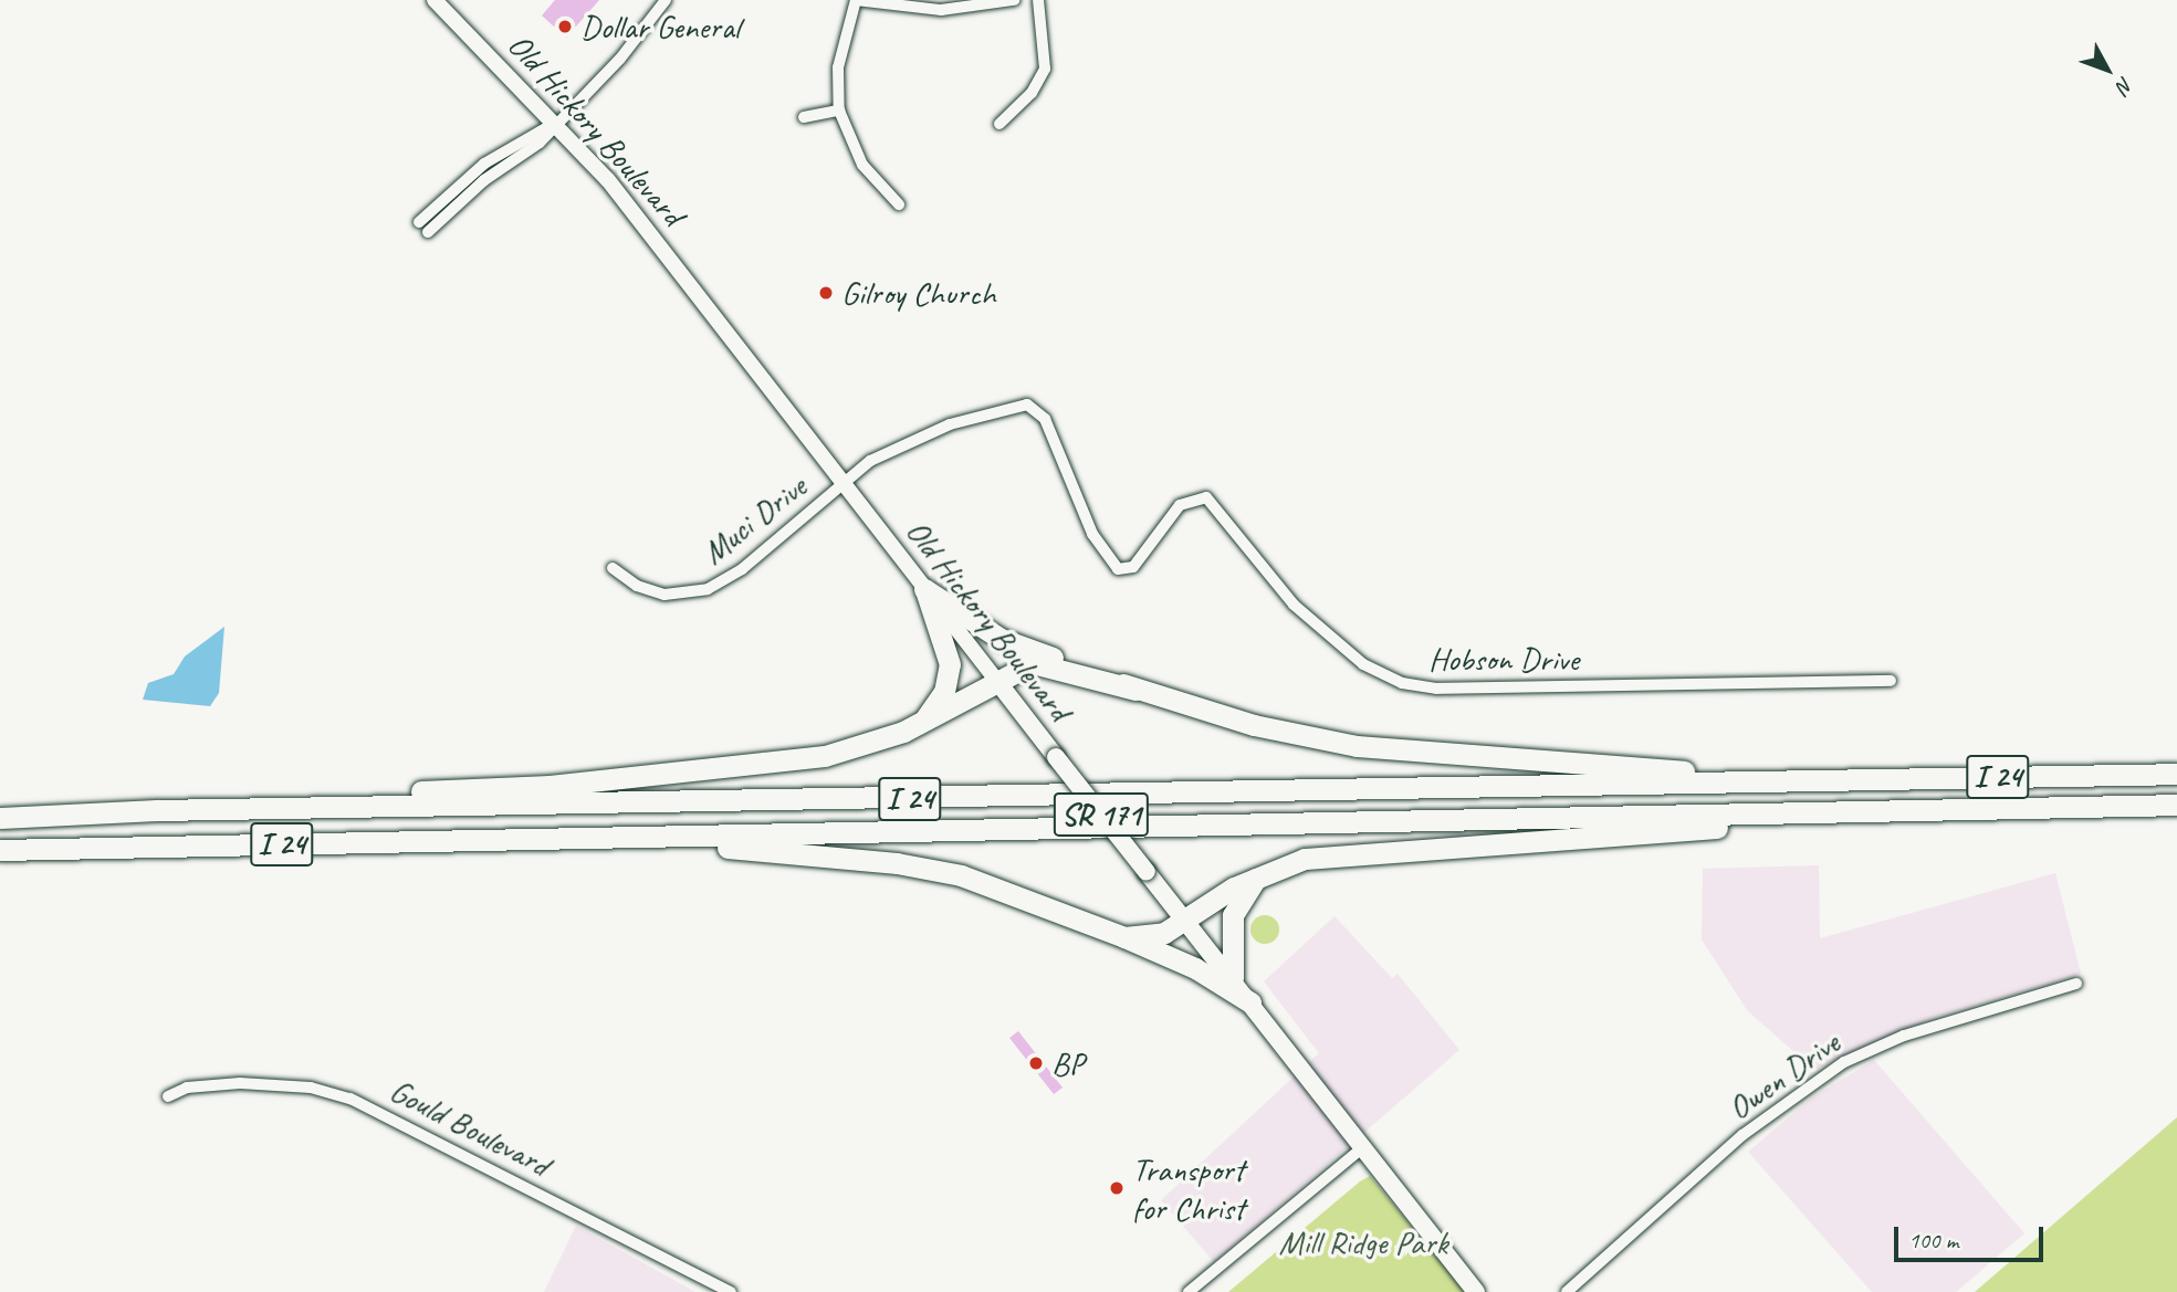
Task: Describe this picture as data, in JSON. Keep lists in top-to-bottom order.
{
  "streets": {
    "highway": ["I 24"],
    "main road": ["Old Hickory Boulevard", "SR 171"],
    "street": [
      "Muci Drive",
      "Hobson Drive",
      "Owen Drive",
      "Gould Boulevard"
    ]
  },
  "crossings": [
    ["Old Hickory Boulevard", "Muci Drive"],
    ["Old Hickory Boulevard", "Hobson Drive"],
    ["Muci Drive", "Hobson Drive"]
  ],
  "parks": ["Mill Ridge Park"],
  "places": [
    "Dollar General",
    "Gilroy Church",
    "BP",
    "Transport for Christ"
  ],
  "scale_bar": "100 m",
  "north": "bottom right"
}
